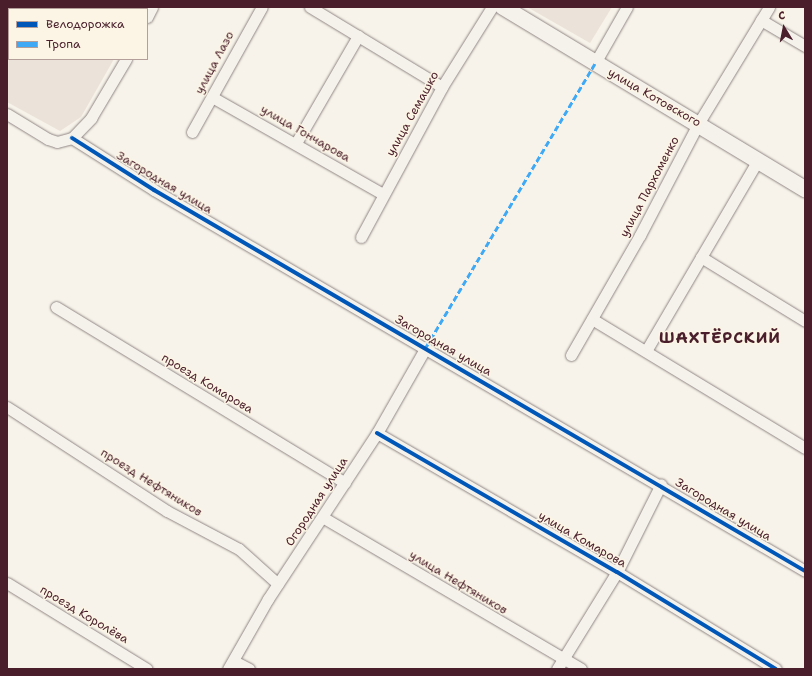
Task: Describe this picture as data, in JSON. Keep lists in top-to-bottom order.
{
  "streets": {
    "street": [
      "улица Лазо",
      "улица Котовского",
      "улица Семашко",
      "улица Гончарова",
      "Загородная улица",
      "улица Пархоменко",
      "проезд Комарова",
      "проезд Нефтяников",
      "Огородная улица",
      "улица Комарова",
      "улица Нефтяников",
      "проезд Королёва"
    ]
  },
  "crossings": [
    ["улица Лазо", "улица Гончарова"],
    ["улица Котовского", "улица Пархоменко"],
    ["улица Семашко", "улица Гончарова"],
    ["Загородная улица", "Огородная улица"],
    ["проезд Комарова", "Огородная улица"],
    ["проезд Нефтяников", "Огородная улица"],
    ["Огородная улица", "улица Комарова"],
    ["Огородная улица", "улица Нефтяников"]
  ],
  "districts": ["ШАХТЁРСКИЙ"],
  "legend": ["Велодорожка", "Тропа"],
  "north": "top"
}
